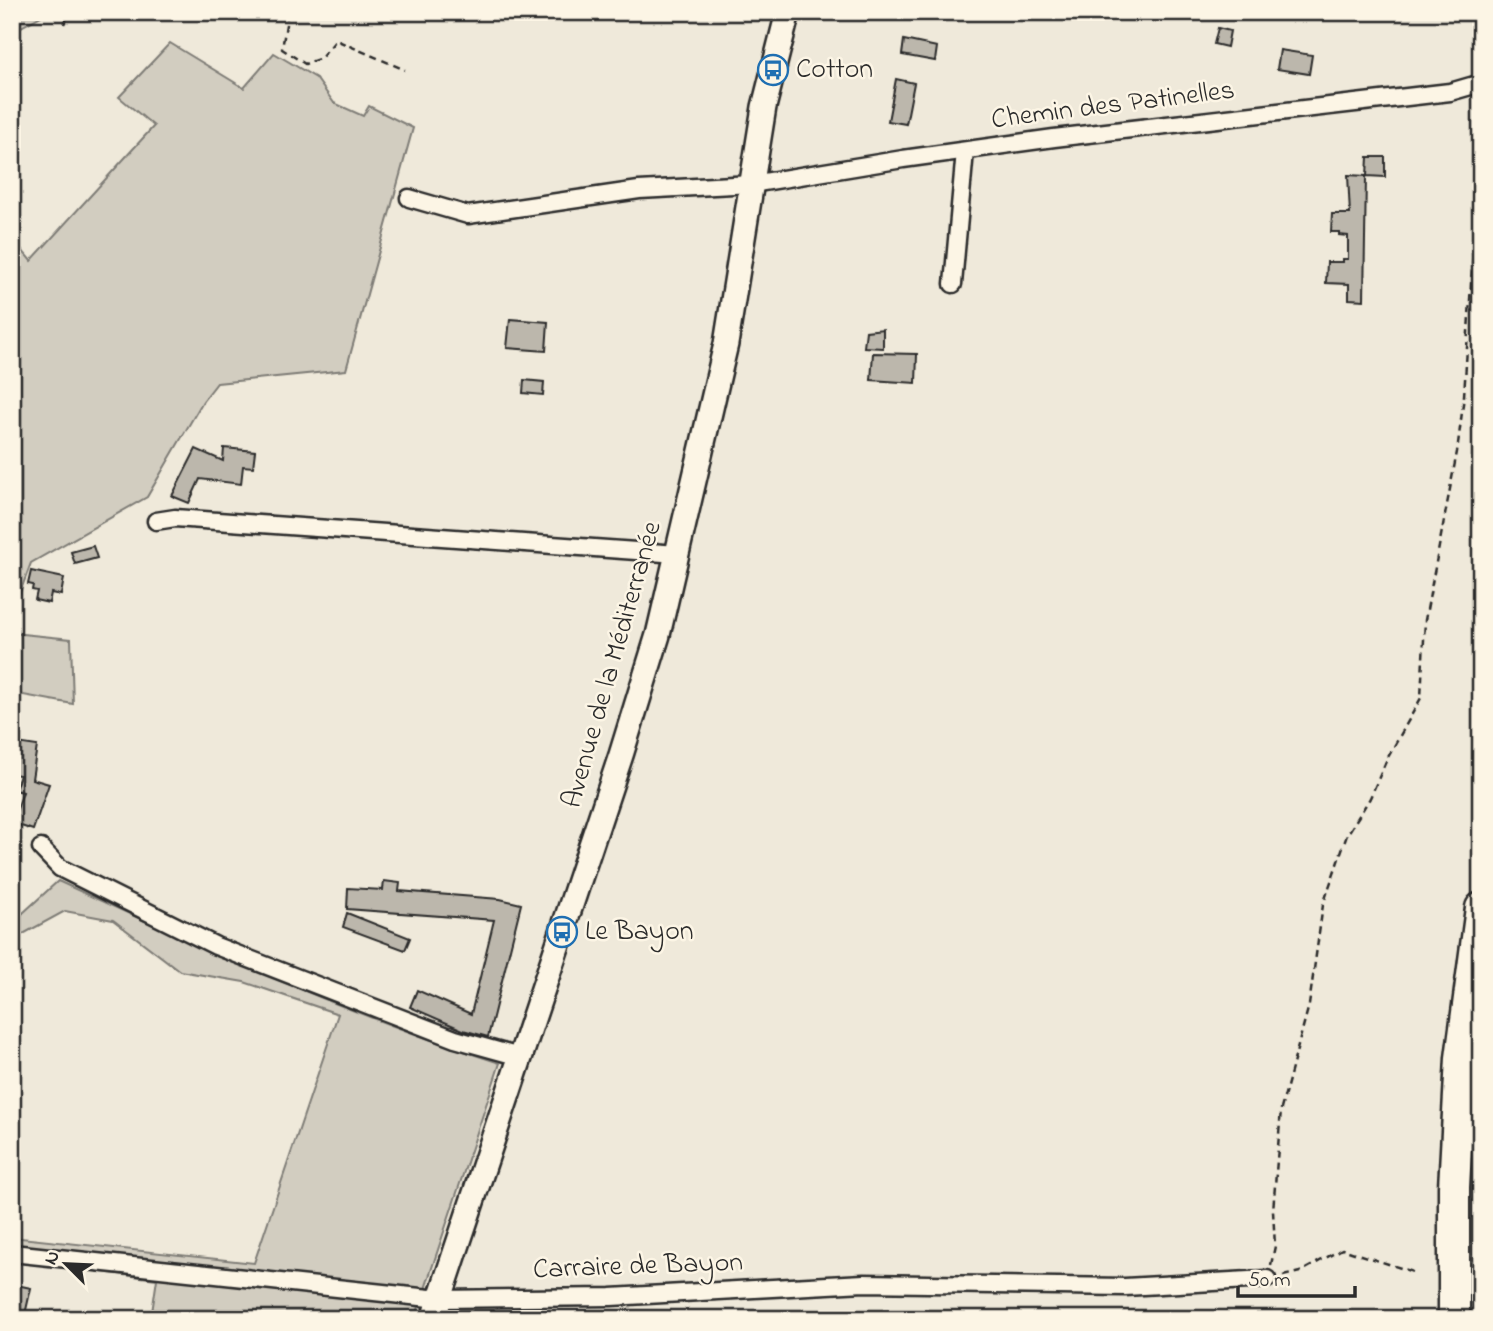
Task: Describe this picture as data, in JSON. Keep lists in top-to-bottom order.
{
  "streets": {
    "main road": ["Avenue de la Méditerranée"],
    "street": ["Chemin des Patinelles", "Carraire de Bayon"]
  },
  "crossings": [
    ["Chemin des Patinelles", "Avenue de la Méditerranée"],
    ["Avenue de la Méditerranée", "Carraire de Bayon"]
  ],
  "places": {
    "bus stop": ["Cotton", "Le Bayon"]
  },
  "scale_bar": "50 m",
  "north": "top left"
}
